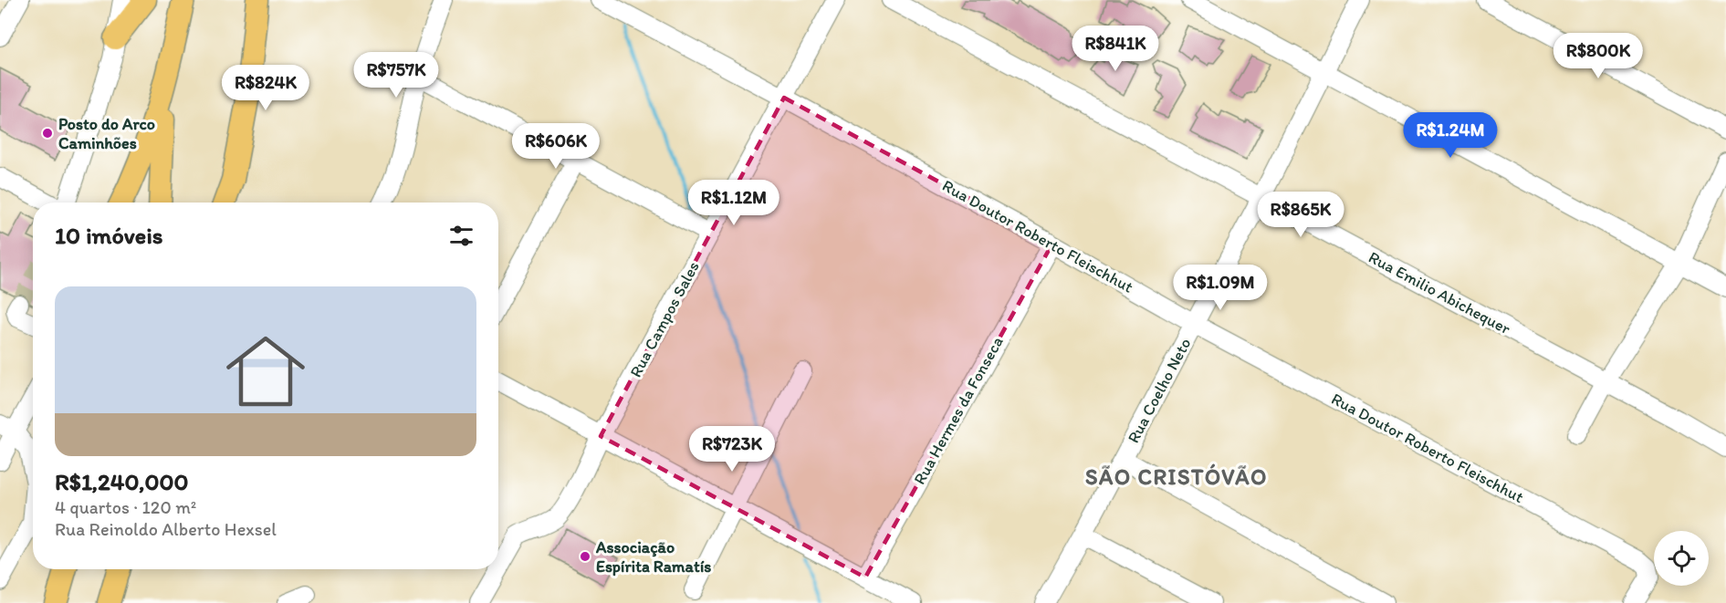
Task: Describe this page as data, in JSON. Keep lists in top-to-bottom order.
{
  "streets": {
    "street": [
      "Rua Doutor Roberto Fleischhut",
      "Rua Emilio Abichequer",
      "Rua Campos Sales",
      "Rua Coelho Neto",
      "Rua Hermes da Fonseca"
    ]
  },
  "crossings": [
    ["Rua Doutor Roberto Fleischhut", "Rua Campos Sales"],
    ["Rua Doutor Roberto Fleischhut", "Rua Coelho Neto"],
    ["Rua Doutor Roberto Fleischhut", "Rua Hermes da Fonseca"],
    ["Rua Emilio Abichequer", "Rua Coelho Neto"]
  ],
  "districts": ["SÃO CRISTÓVÃO"],
  "places": ["Posto do Arco Caminhões", "Associação Espírita Ramatís"],
  "page": {
    "price": [
      "R$841K",
      "R$800K",
      "R$757K",
      "R$824K",
      "R$1.24M",
      "R$606K",
      "R$1.12M",
      "R$865K",
      "R$1.09M",
      "R$723K"
    ],
    "heading": "10 imóveis",
    "list": [
      {
        "name": "R$1,240,000",
        "note": "4 quartos · 120 m² · Rua Reinoldo Alberto Hexsel"
      }
    ]
  }
}
